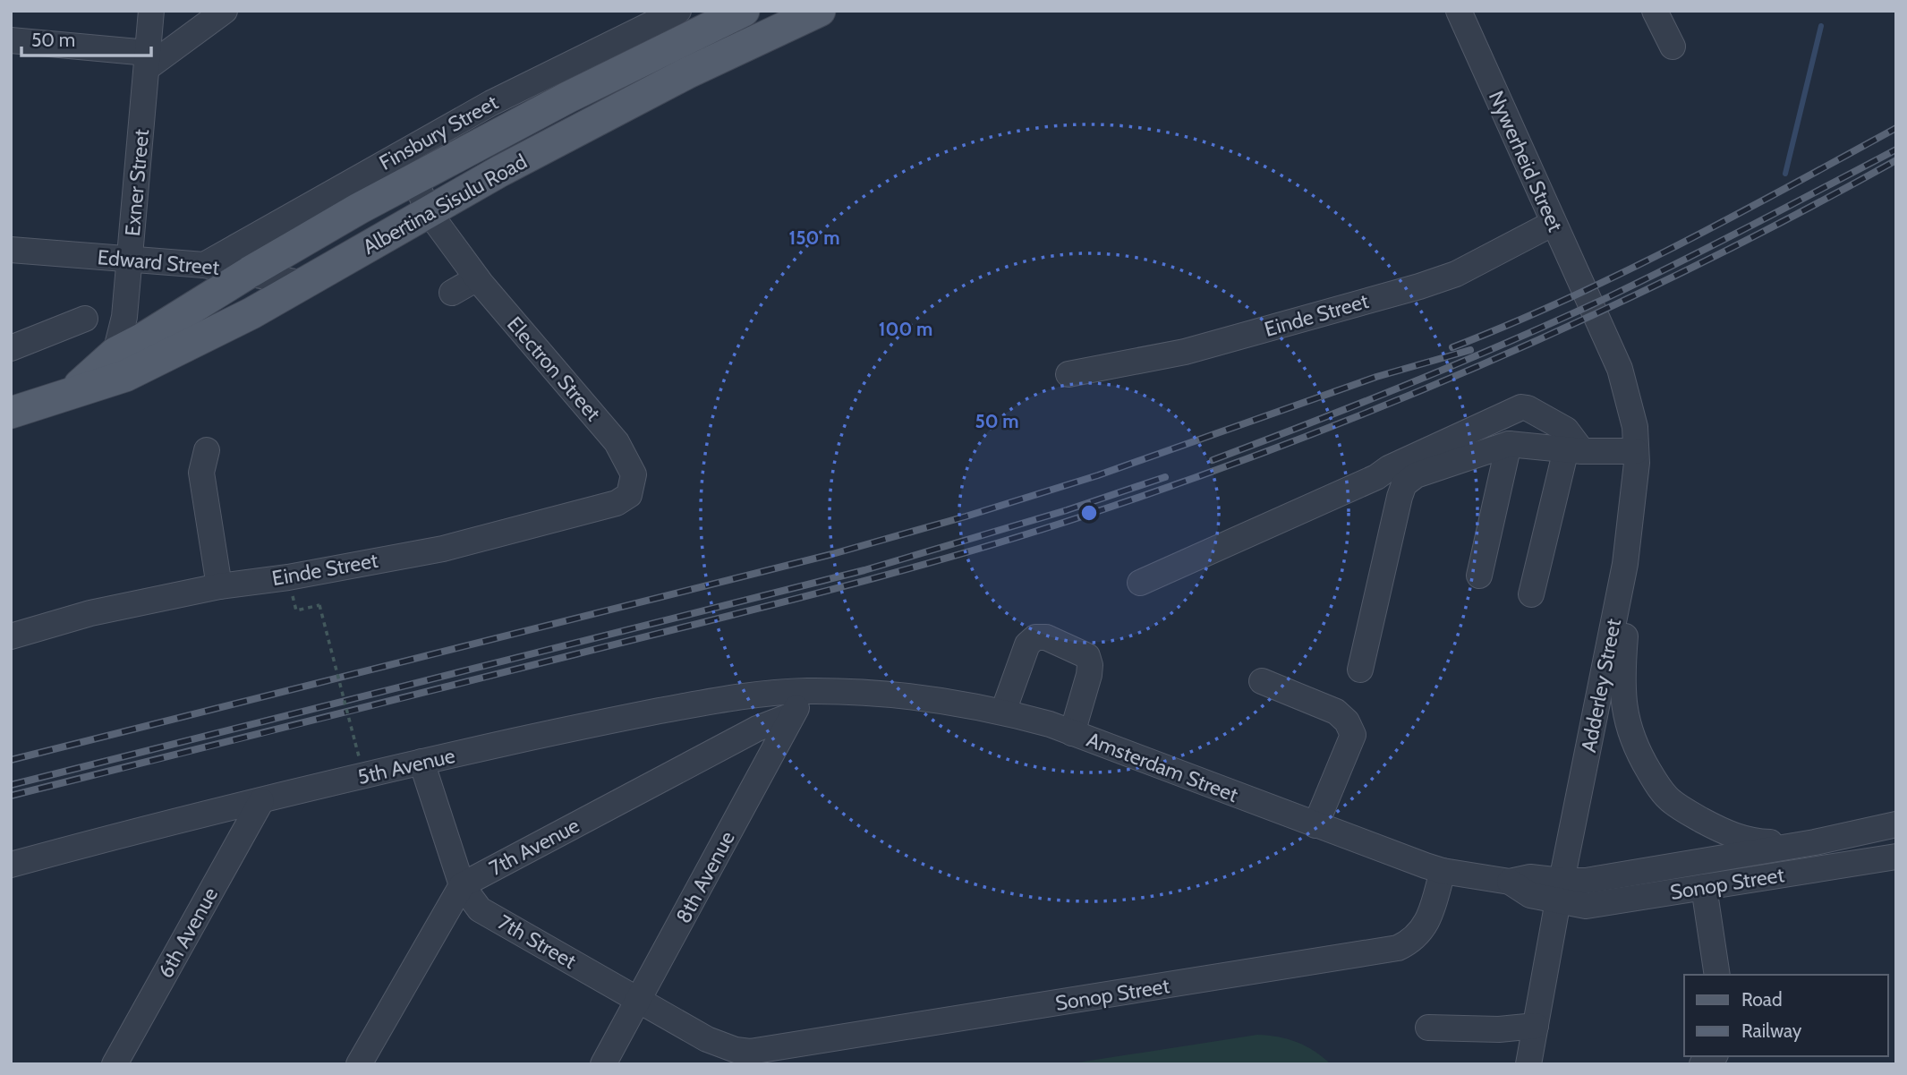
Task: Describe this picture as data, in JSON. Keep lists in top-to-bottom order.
{
  "streets": {
    "main road": ["Albertina Sisulu Road"],
    "street": [
      "Finsbury Street",
      "Nywerheid Street",
      "Exner Street",
      "Edward Street",
      "Einde Street",
      "Electron Street",
      "Adderley Street",
      "5th Avenue",
      "Amsterdam Street",
      "7th Avenue",
      "8th Avenue",
      "Sonop Street",
      "6th Avenue",
      "7th Street"
    ]
  },
  "crossings": [
    ["Finsbury Street", "Edward Street"],
    ["Nywerheid Street", "Einde Street"],
    ["Nywerheid Street", "Adderley Street"],
    ["Exner Street", "Albertina Sisulu Road"],
    ["Exner Street", "Edward Street"],
    ["Albertina Sisulu Road", "Edward Street"],
    ["Albertina Sisulu Road", "Electron Street"],
    ["Einde Street", "Electron Street"],
    ["Adderley Street", "Amsterdam Street"],
    ["Adderley Street", "Sonop Street"],
    ["5th Avenue", "Amsterdam Street"],
    ["5th Avenue", "8th Avenue"],
    ["5th Avenue", "6th Avenue"],
    ["5th Avenue", "7th Street"],
    ["Amsterdam Street", "8th Avenue"],
    ["Amsterdam Street", "Sonop Street"],
    ["7th Avenue", "8th Avenue"],
    ["7th Avenue", "7th Street"],
    ["8th Avenue", "7th Street"],
    ["Sonop Street", "7th Street"]
  ],
  "legend": ["Road", "Railway"],
  "scale_bar": "50 m",
  "rings": ["150 m", "100 m", "50 m"]
}
